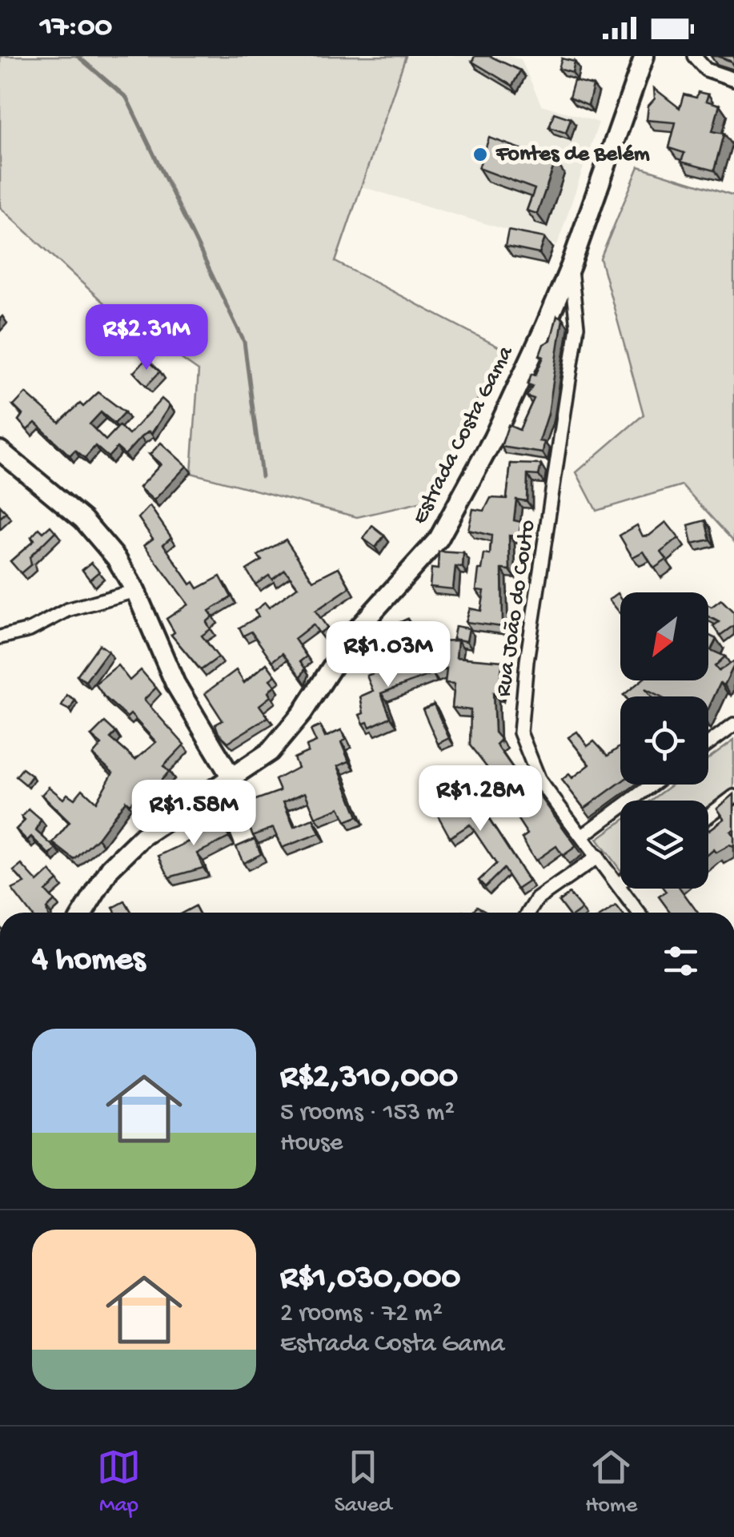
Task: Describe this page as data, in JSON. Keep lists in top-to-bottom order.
{
  "streets": {
    "main road": ["Estrada Costa Gama"],
    "street": ["Rua João do Couto"]
  },
  "crossings": [
    ["Estrada Costa Gama", "Rua João do Couto"]
  ],
  "places": ["Fontes de Belém"],
  "north": "bottom left",
  "page": {
    "status": "17:00",
    "price": [
      "R$2.31M",
      "R$1.03M",
      "R$1.28M",
      "R$1.58M"
    ],
    "heading": "4 homes",
    "list": [
      {
        "name": "R$2,310,000",
        "note": "5 rooms · 153 m² · House"
      },
      {
        "name": "R$1,030,000",
        "note": "2 rooms · 72 m² · Estrada Costa Gama"
      }
    ],
    "tabs": ["Map", "Saved", "Home"]
  }
}
